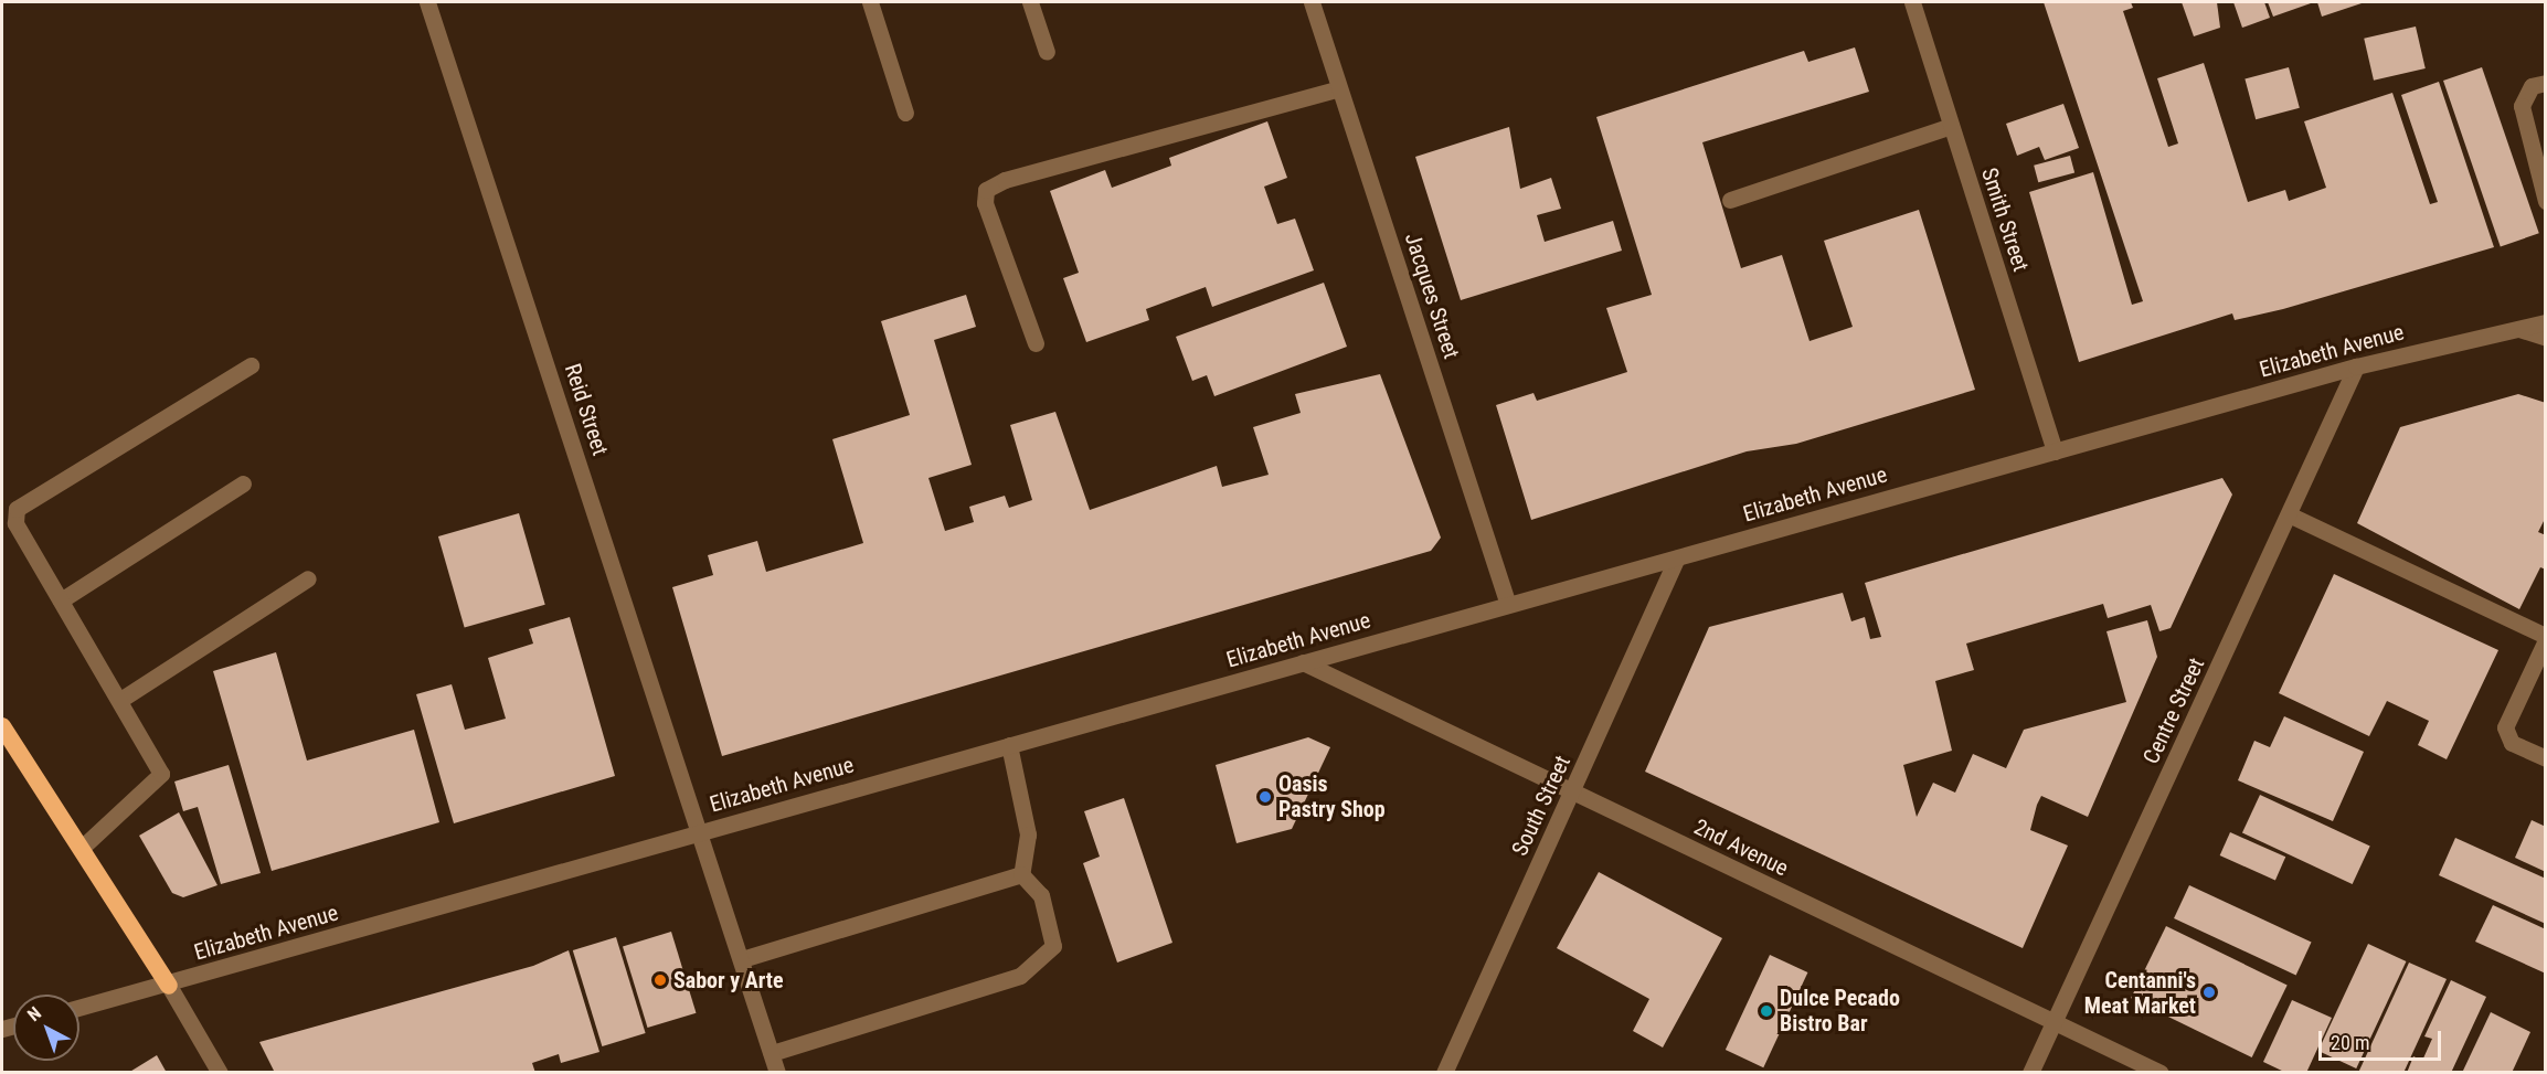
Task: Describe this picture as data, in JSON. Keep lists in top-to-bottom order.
{
  "streets": {
    "street": [
      "Smith Street",
      "Jacques Street",
      "Elizabeth Avenue",
      "Reid Street",
      "Centre Street",
      "South Street",
      "2nd Avenue"
    ]
  },
  "crossings": [
    ["Smith Street", "Elizabeth Avenue"],
    ["Jacques Street", "Elizabeth Avenue"],
    ["Elizabeth Avenue", "Reid Street"],
    ["Elizabeth Avenue", "Centre Street"],
    ["Elizabeth Avenue", "South Street"],
    ["Elizabeth Avenue", "2nd Avenue"],
    ["Centre Street", "2nd Avenue"],
    ["South Street", "2nd Avenue"]
  ],
  "places": [
    "Oasis Pastry Shop",
    "Sabor y Arte",
    "Centanni's Meat Market",
    "Dulce Pecado Bistro Bar"
  ],
  "scale_bar": "20 m",
  "north": "top left"
}
